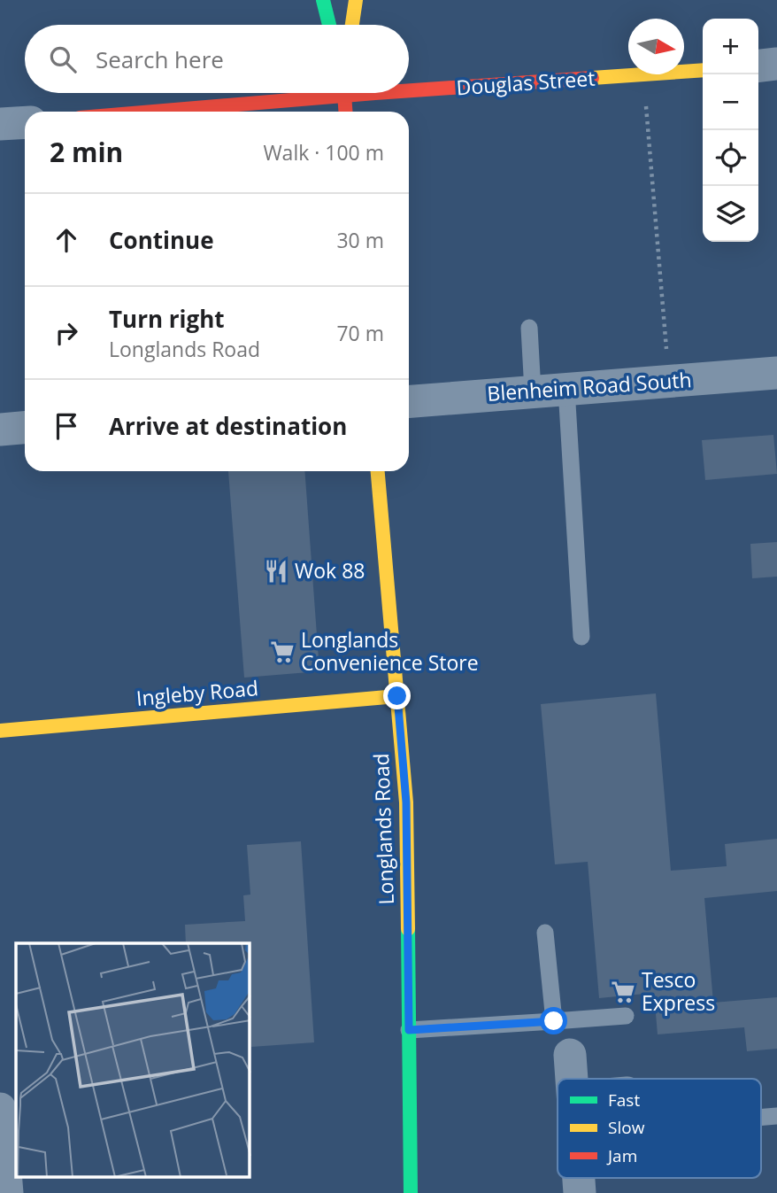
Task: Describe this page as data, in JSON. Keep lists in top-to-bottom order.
{
  "streets": {
    "street": [
      "Douglas Street",
      "Blenheim Road South",
      "Ingleby Road",
      "Longlands Road"
    ]
  },
  "crossings": [
    ["Ingleby Road", "Longlands Road"]
  ],
  "places": {
    "restaurant": ["Wok 88"],
    "supermarket": ["Longlands Convenience Store", "Tesco Express"]
  },
  "legend": ["Fast", "Slow", "Jam"],
  "north": "right",
  "page": {
    "map_buttons": ["+", "−"],
    "search": "Search here",
    "heading": ["2 min", "Walk · 100 m"],
    "list": [
      ["Continue", "30 m"],
      ["Turn right", "Longlands Road", "70 m"],
      "Arrive at destination"
    ]
  }
}
